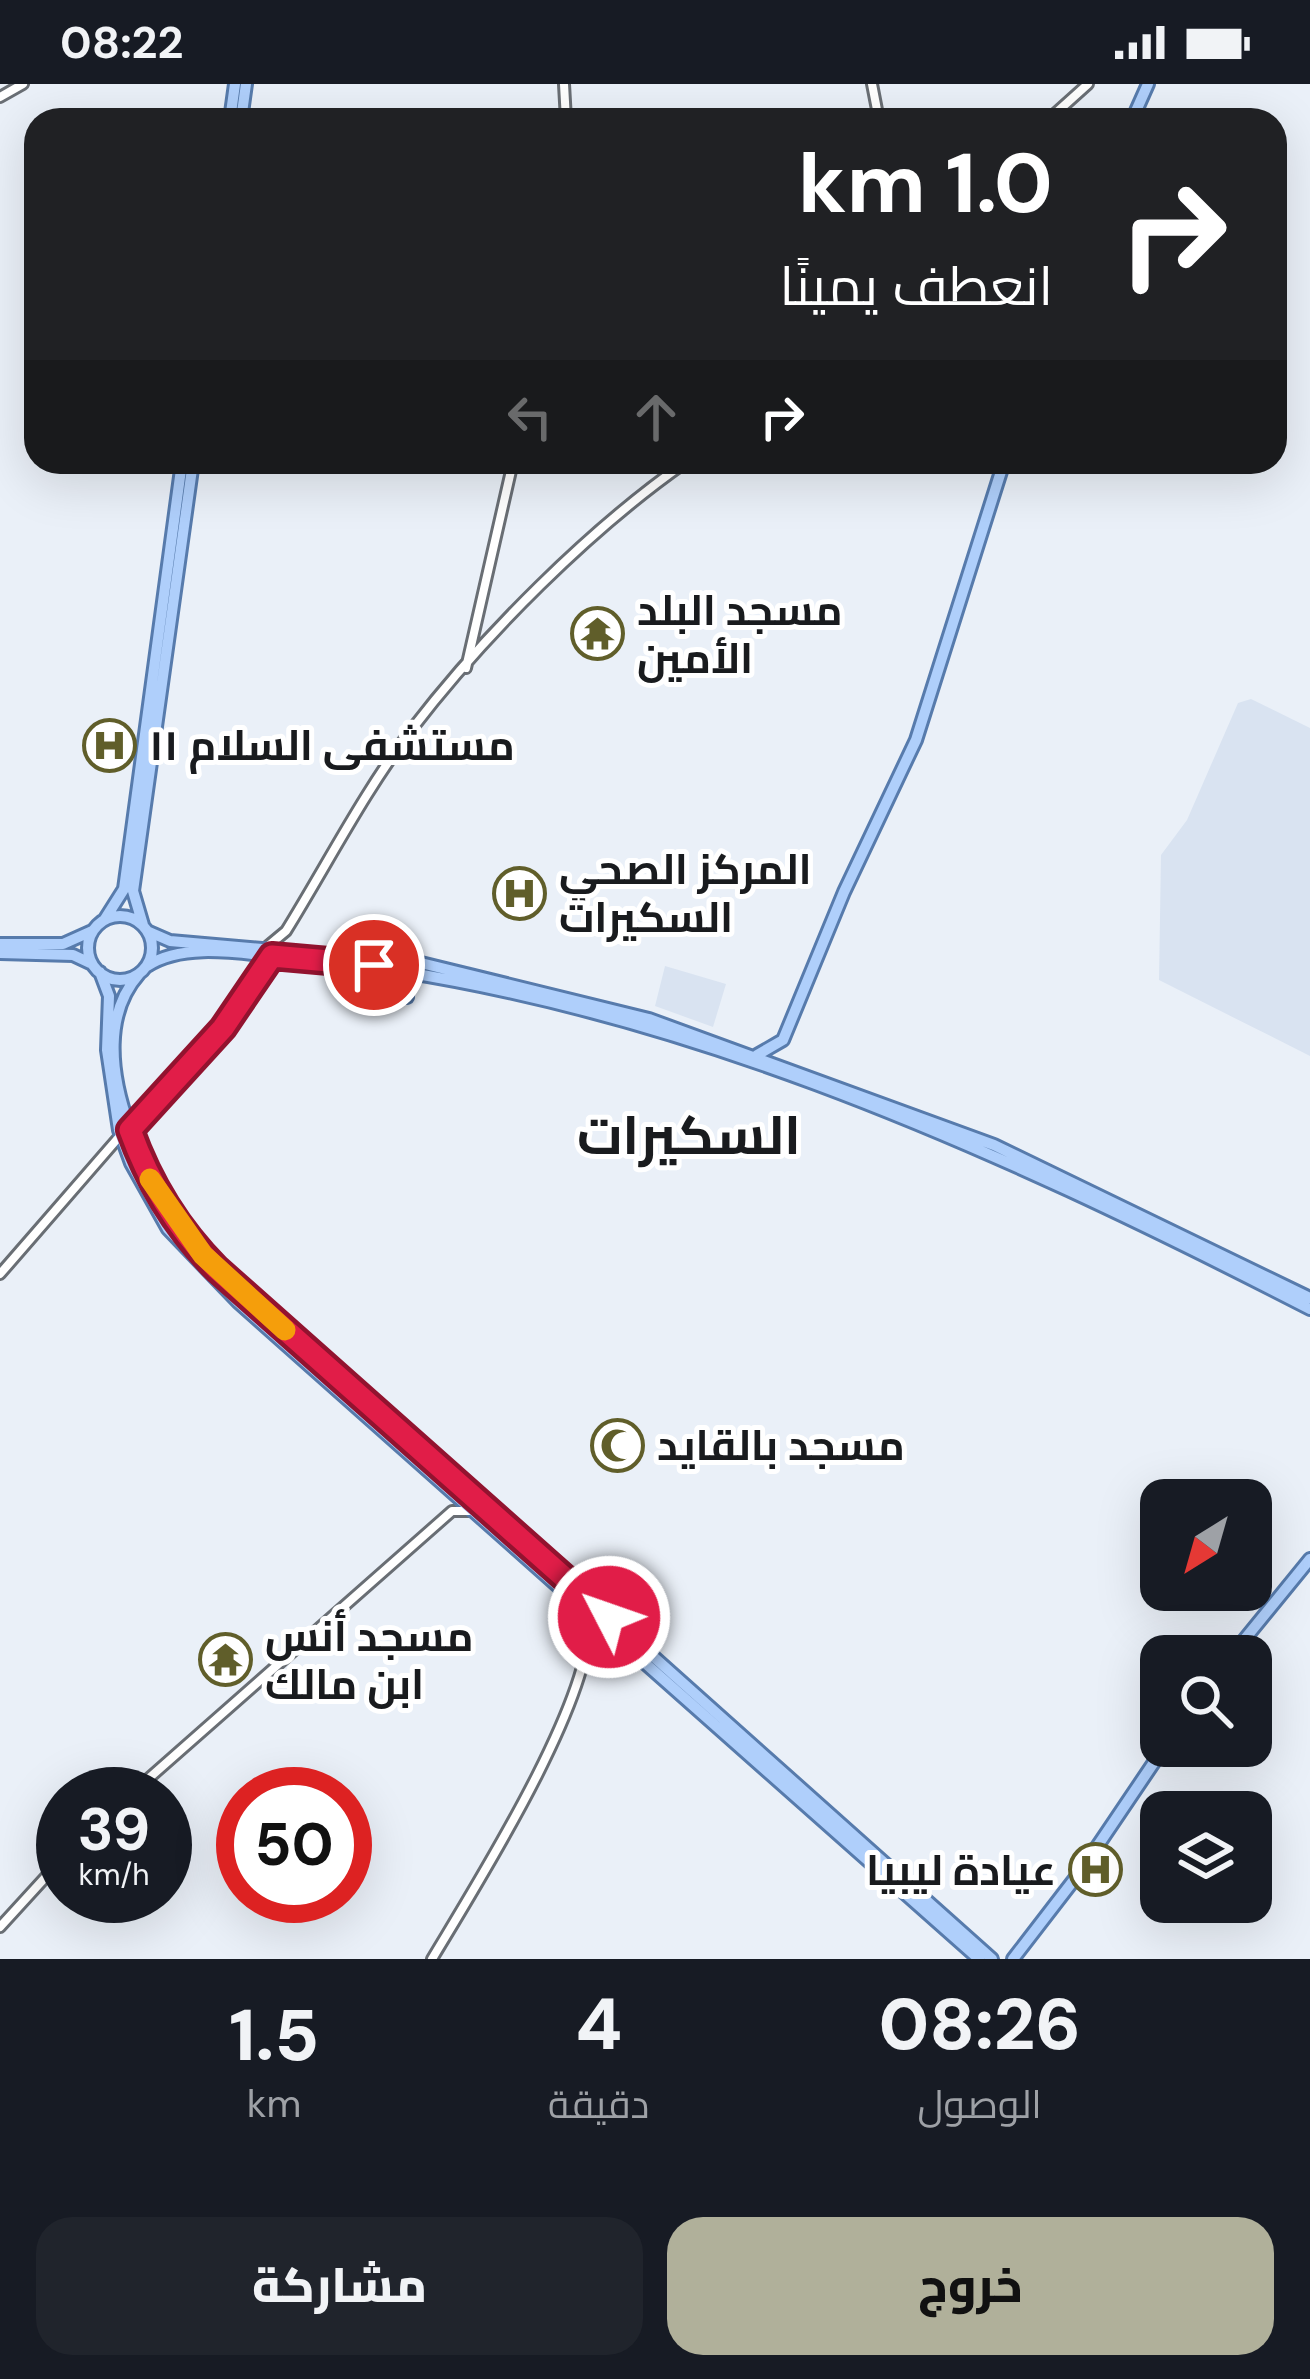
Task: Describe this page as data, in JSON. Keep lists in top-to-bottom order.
{
  "districts": ["السكيرات"],
  "places": {
    "temple": ["مسجد البلد الأمين", "مسجد أنس ابن مالك"],
    "hospital": ["مستشفى السلام ١١", "المركز الصحي السكيرات", "عيادة ليبيا"],
    "mosque": ["مسجد بالقايد"]
  },
  "north": "bottom left",
  "page": {
    "status": "08:22",
    "turn": ["1.0 km", "انعطف يمينًا"],
    "speed": "39 km/h",
    "limit": "50",
    "eta": [
      "08:26",
      "الوصول",
      "4",
      "دقيقة",
      "1.5",
      "km"
    ],
    "buttons": ["خروج", "مشاركة"]
  }
}
